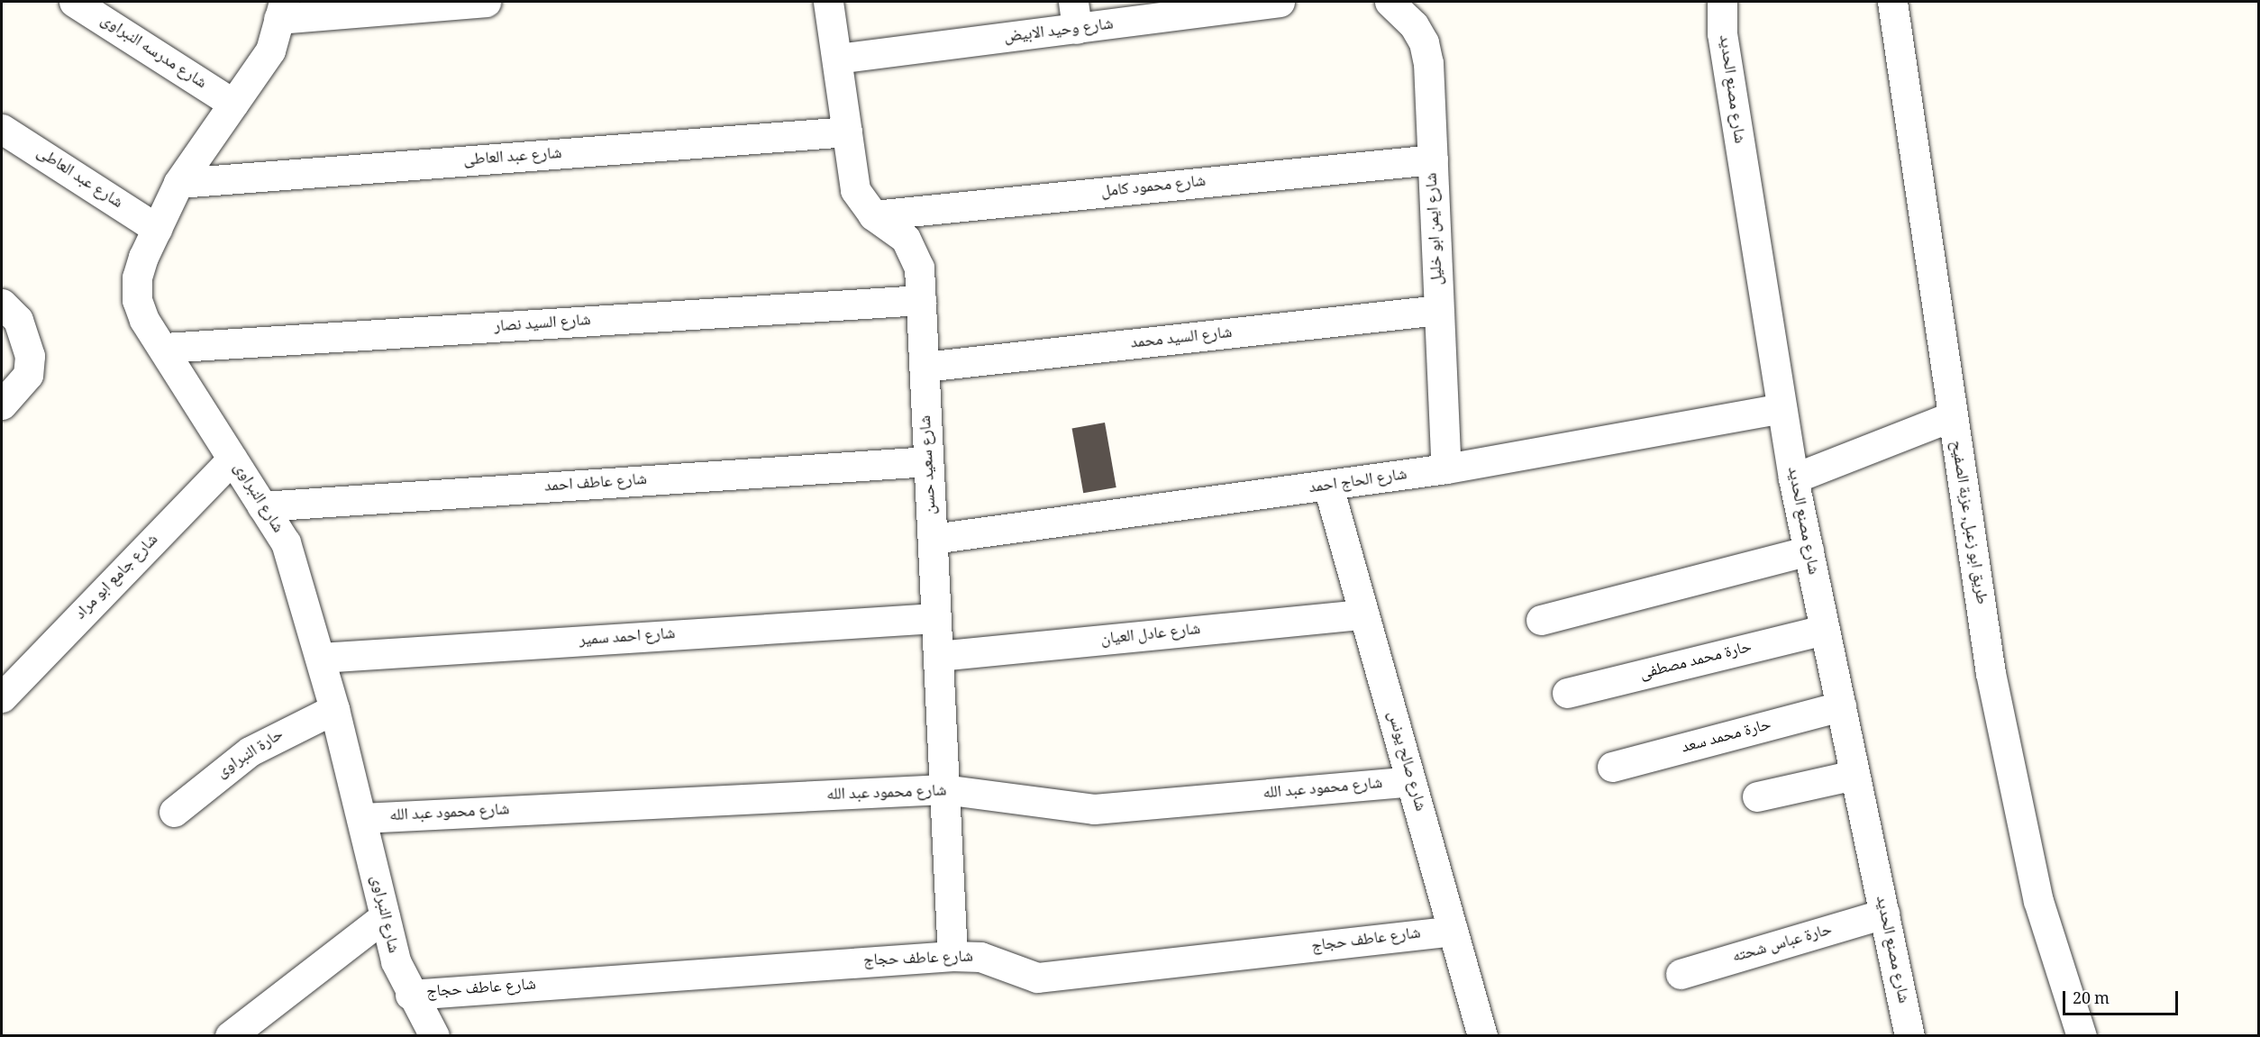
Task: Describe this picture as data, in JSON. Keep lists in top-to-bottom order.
{
  "streets": {
    "street": [
      "شارع وحيد الابيض",
      "شارع مدرسه النبراوى",
      "شارع مصنع الحديد",
      "شارع عبد العاطى",
      "شارع محمود كامل",
      "شارع ايمن ابو خليل",
      "شارع السيد نصار",
      "شارع السيد محمد",
      "شارع سعيد حسن",
      "شارع الحاج احمد",
      "شارع عاطف احمد",
      "شارع النبراوى",
      "طريق ابو زعبل, عزبة الصفيح",
      "شارع جامع ابو مراد",
      "شارع عادل العيان",
      "شارع احمد سمير",
      "حارة محمد مصطفى",
      "حارة محمد سعد",
      "حارة النبراوى",
      "شارع صالح يونس",
      "شارع محمود عبد الله",
      "شارع عاطف حجاج",
      "حارة عباس شحته"
    ]
  },
  "crossings": [
    ["شارع وحيد الابيض", "شارع سعيد حسن"],
    ["شارع مدرسه النبراوى", "شارع النبراوى"],
    ["شارع مصنع الحديد", "شارع الحاج احمد"],
    ["شارع مصنع الحديد", "حارة محمد مصطفى"],
    ["شارع مصنع الحديد", "حارة محمد سعد"],
    ["شارع مصنع الحديد", "حارة عباس شحته"],
    ["شارع عبد العاطى", "شارع سعيد حسن"],
    ["شارع عبد العاطى", "شارع النبراوى"],
    ["شارع محمود كامل", "شارع ايمن ابو خليل"],
    ["شارع محمود كامل", "شارع سعيد حسن"],
    ["شارع ايمن ابو خليل", "شارع السيد محمد"],
    ["شارع ايمن ابو خليل", "شارع الحاج احمد"],
    ["شارع السيد نصار", "شارع سعيد حسن"],
    ["شارع السيد نصار", "شارع النبراوى"],
    ["شارع السيد محمد", "شارع سعيد حسن"],
    ["شارع سعيد حسن", "شارع الحاج احمد"],
    ["شارع سعيد حسن", "شارع عاطف احمد"],
    ["شارع سعيد حسن", "شارع عادل العيان"],
    ["شارع سعيد حسن", "شارع احمد سمير"],
    ["شارع سعيد حسن", "شارع محمود عبد الله"],
    ["شارع سعيد حسن", "شارع عاطف حجاج"],
    ["شارع الحاج احمد", "شارع صالح يونس"],
    ["شارع عاطف احمد", "شارع النبراوى"],
    ["شارع النبراوى", "شارع جامع ابو مراد"],
    ["شارع النبراوى", "شارع احمد سمير"],
    ["شارع النبراوى", "حارة النبراوى"],
    ["شارع النبراوى", "شارع محمود عبد الله"],
    ["شارع النبراوى", "شارع عاطف حجاج"],
    ["شارع عادل العيان", "شارع صالح يونس"],
    ["شارع صالح يونس", "شارع محمود عبد الله"],
    ["شارع صالح يونس", "شارع عاطف حجاج"]
  ],
  "scale_bar": "20 m"
}
